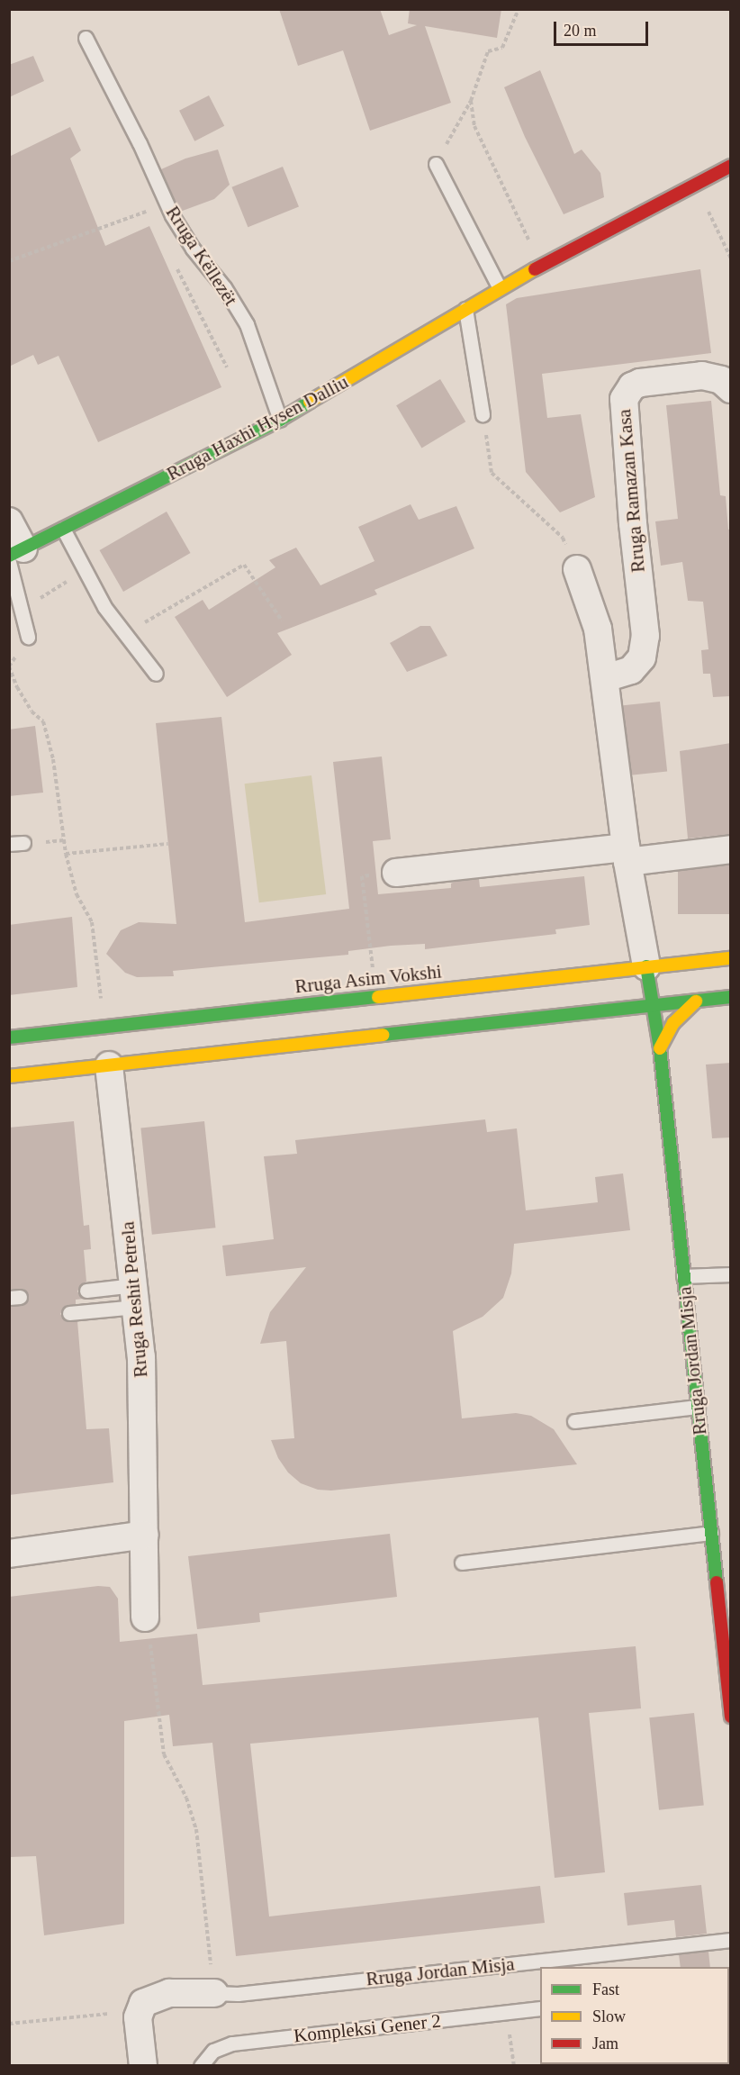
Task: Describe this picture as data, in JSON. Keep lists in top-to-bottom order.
{
  "streets": {
    "street": [
      "Rruga Haxhi Hysen Dalliu",
      "Rruga Ramazan Kasa",
      "Rruga Asim Vokshi",
      "Rruga Reshit Petrela",
      "Rruga Jordan Misja"
    ],
    "lane": ["Rruga Këllezët", "Kompleksi Gener 2"]
  },
  "crossings": [
    ["Rruga Këllezët", "Rruga Haxhi Hysen Dalliu"],
    ["Rruga Asim Vokshi", "Rruga Jordan Misja"]
  ],
  "legend": ["Fast", "Slow", "Jam"],
  "scale_bar": "20 m"
}
